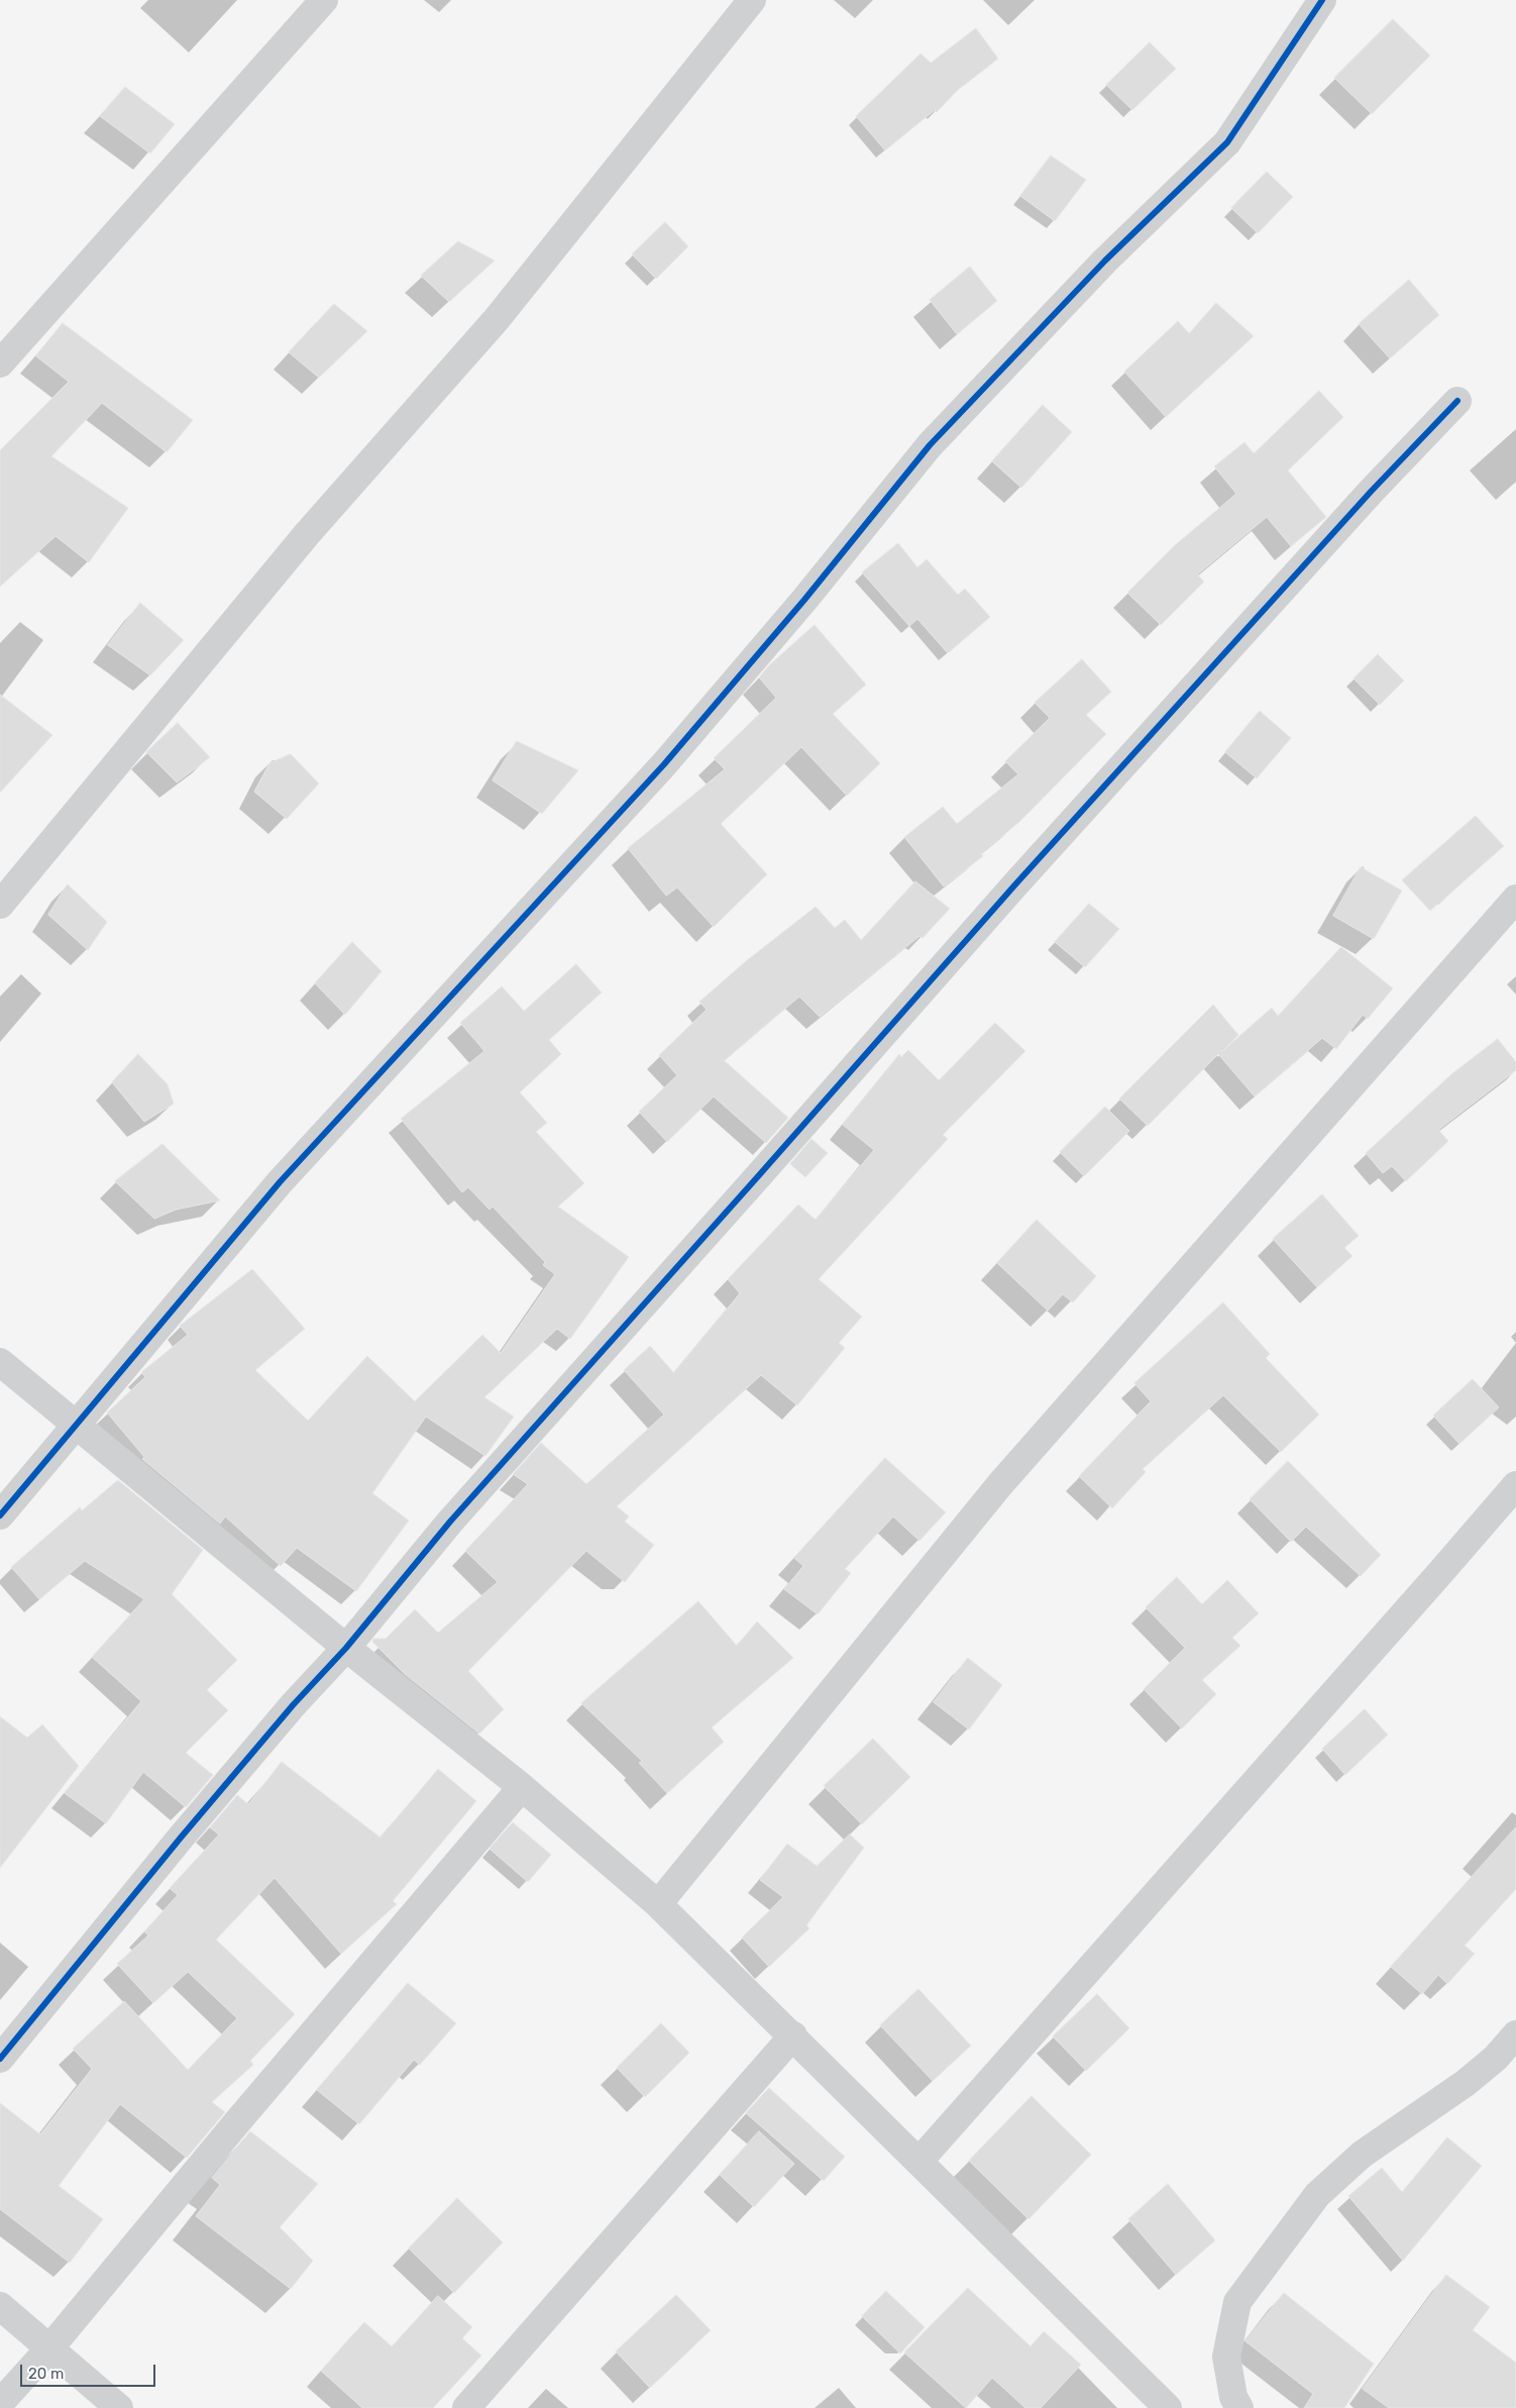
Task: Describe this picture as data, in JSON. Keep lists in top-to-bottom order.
{
  "scale_bar": "20 m"
}
